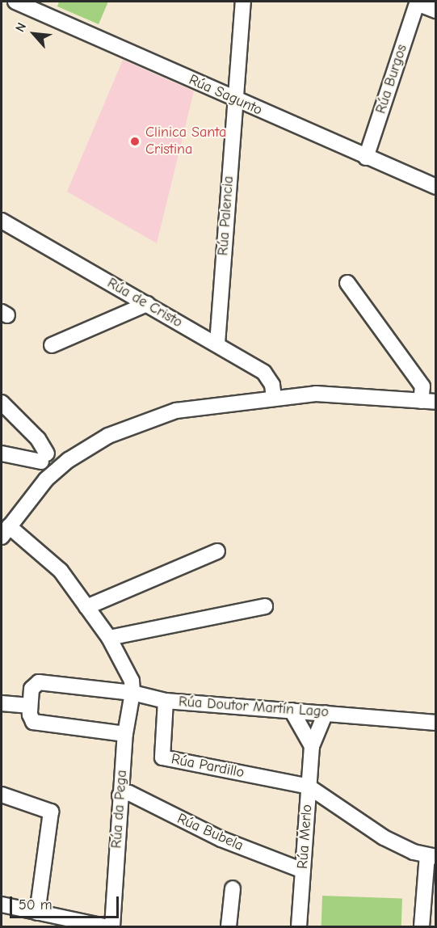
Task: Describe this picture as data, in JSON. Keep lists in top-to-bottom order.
{
  "streets": {
    "street": [
      "Rúa Burgos",
      "Rúa Sagunto",
      "Rúa Palencia",
      "Rúa de Cristo",
      "Rúa Doutor Martín Lago",
      "Rúa Pardillo",
      "Rúa da Pega",
      "Rúa Bubela",
      "Rúa Merlo"
    ]
  },
  "crossings": [
    ["Rúa Burgos", "Rúa Sagunto"],
    ["Rúa Sagunto", "Rúa Palencia"],
    ["Rúa Palencia", "Rúa de Cristo"],
    ["Rúa Doutor Martín Lago", "Rúa Pardillo"],
    ["Rúa Doutor Martín Lago", "Rúa da Pega"],
    ["Rúa Doutor Martín Lago", "Rúa Merlo"],
    ["Rúa Pardillo", "Rúa Merlo"],
    ["Rúa da Pega", "Rúa Bubela"],
    ["Rúa Bubela", "Rúa Merlo"]
  ],
  "places": ["Clinica Santa Cristina"],
  "scale_bar": "50 m",
  "north": "top left"
}
